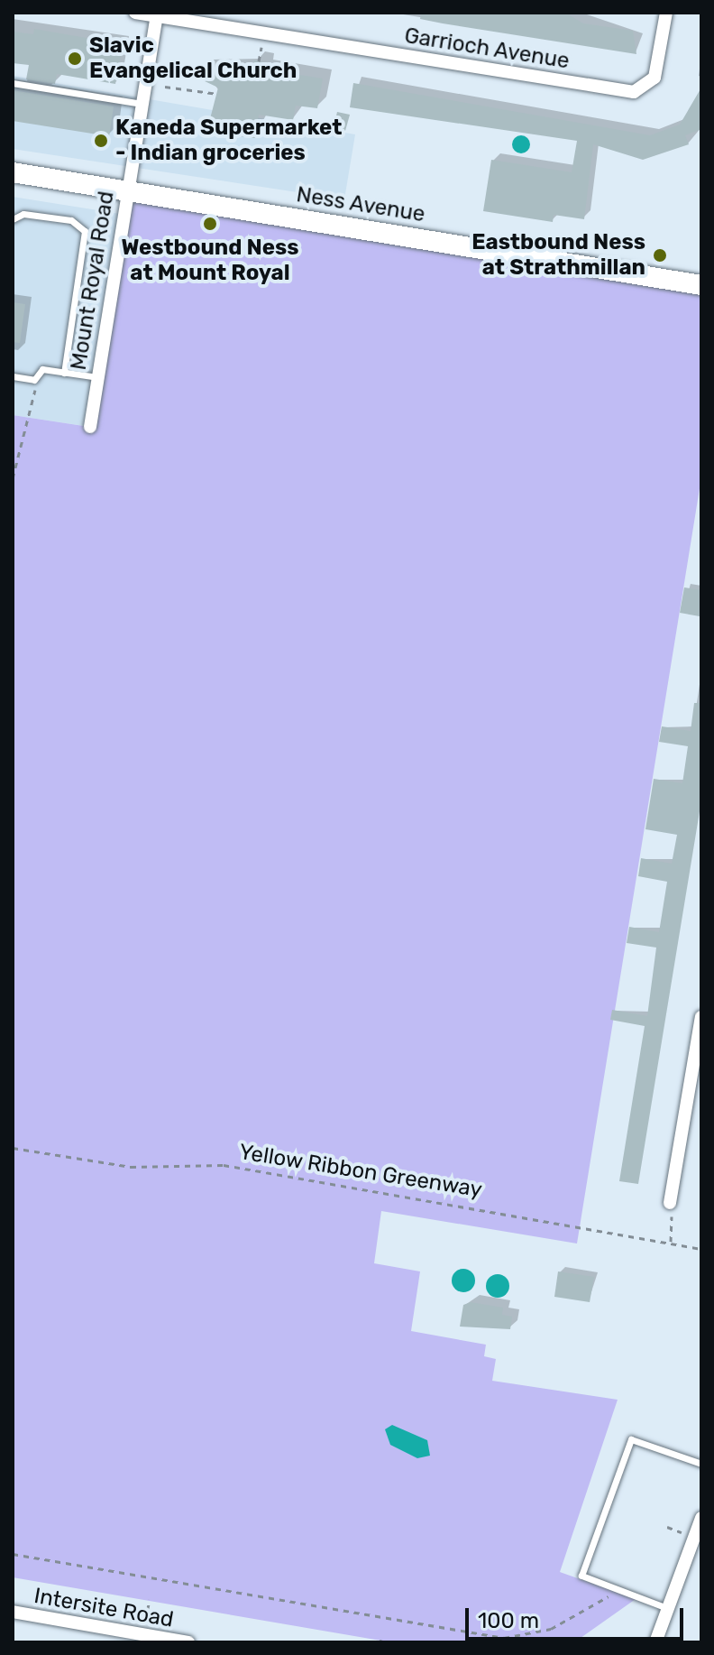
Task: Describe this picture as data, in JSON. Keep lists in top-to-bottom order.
{
  "streets": {
    "main road": ["Ness Avenue"],
    "street": ["Garrioch Avenue", "Mount Royal Road", "Intersite Road"],
    "path": ["Yellow Ribbon Greenway"]
  },
  "crossings": [
    ["Garrioch Avenue", "Mount Royal Road"],
    ["Ness Avenue", "Mount Royal Road"]
  ],
  "places": [
    "Slavic Evangelical Church",
    "Kaneda Supermarket - Indian groceries",
    "Westbound Ness at Mount Royal",
    "Eastbound Ness at Strathmillan"
  ],
  "scale_bar": "100 m"
}
